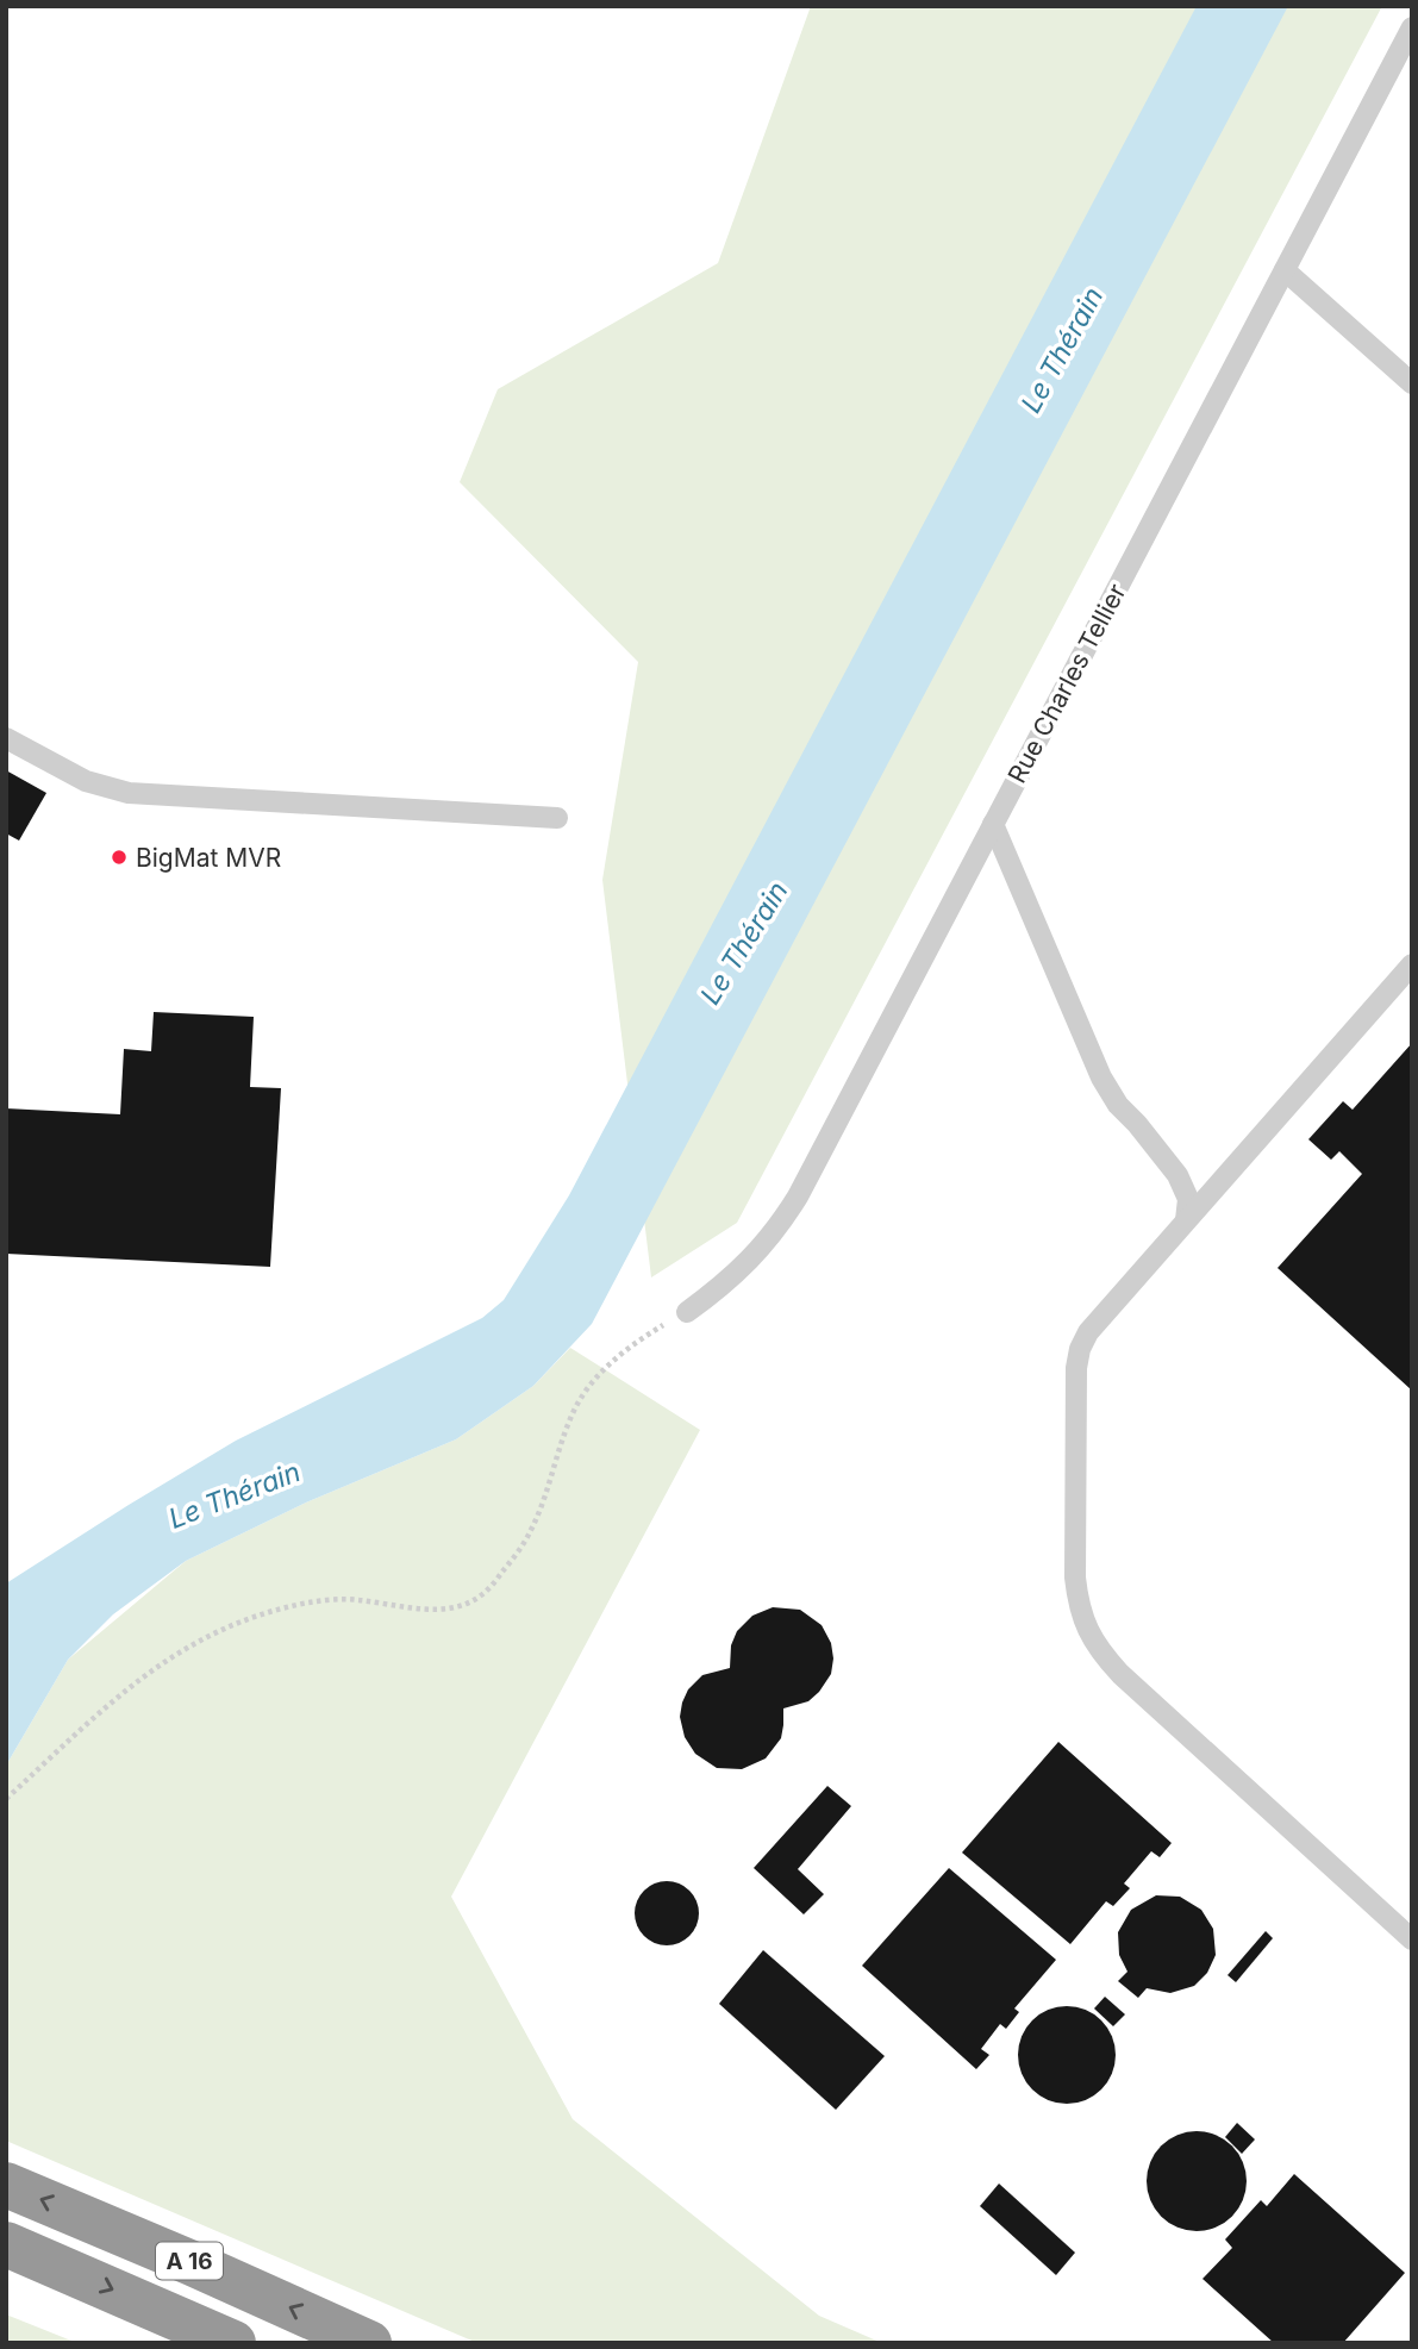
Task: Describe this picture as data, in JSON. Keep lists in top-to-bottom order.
{
  "streets": {
    "highway": ["A 16"],
    "lane": ["Rue Charles Tellier"]
  },
  "water": ["Le Thérain"],
  "places": ["BigMat MVR"]
}
